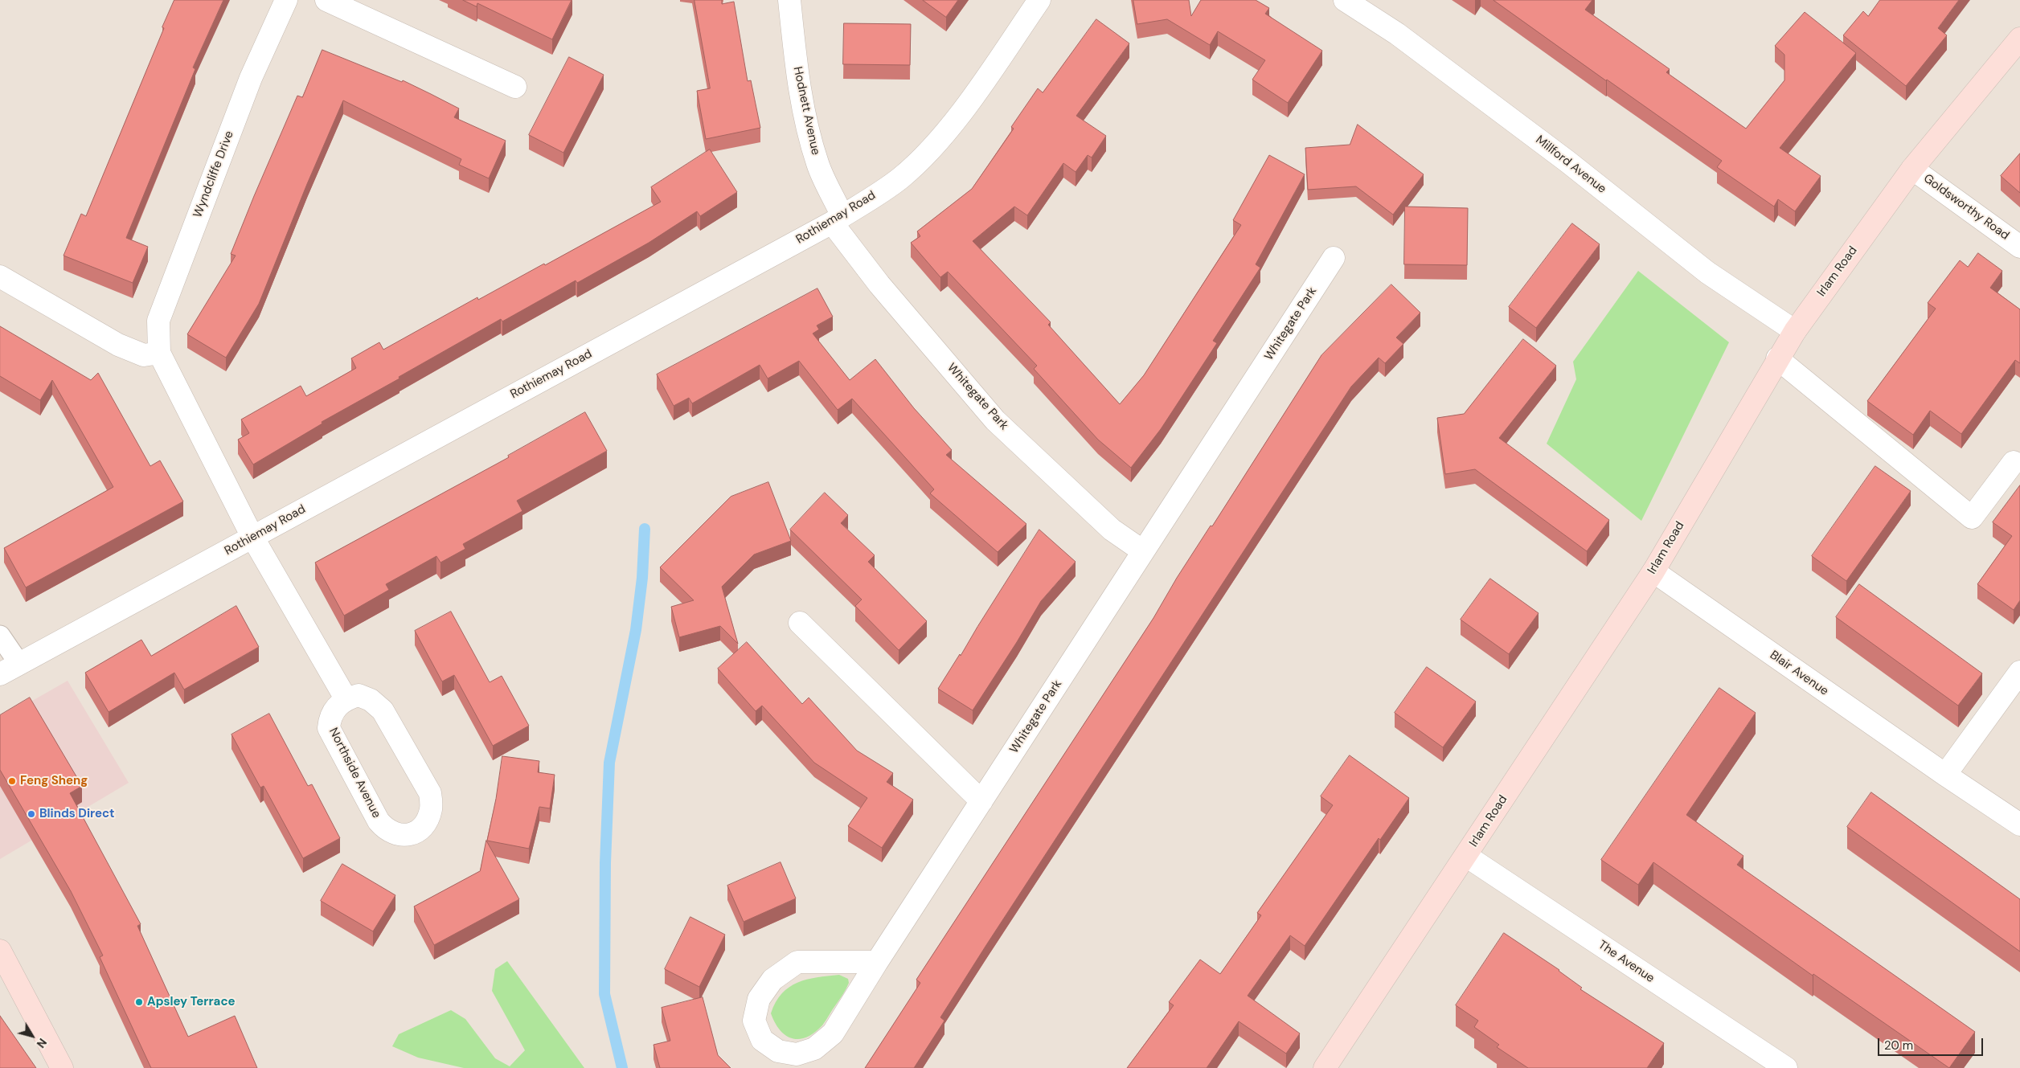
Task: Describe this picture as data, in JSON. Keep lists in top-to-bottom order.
{
  "streets": {
    "street": [
      "Hodnett Avenue",
      "Millford Avenue",
      "Wyndcliffe Drive",
      "Goldsworthy Road",
      "Rothiemay Road",
      "Irlam Road",
      "Whitegate Park",
      "Blair Avenue",
      "Northside Avenue",
      "The Avenue"
    ]
  },
  "crossings": [
    ["Hodnett Avenue", "Rothiemay Road"],
    ["Hodnett Avenue", "Whitegate Park"],
    ["Millford Avenue", "Irlam Road"],
    ["Wyndcliffe Drive", "Rothiemay Road"],
    ["Goldsworthy Road", "Irlam Road"],
    ["Rothiemay Road", "Whitegate Park"],
    ["Irlam Road", "Blair Avenue"],
    ["Irlam Road", "The Avenue"]
  ],
  "places": ["Feng Sheng", "Blinds Direct", "Apsley Terrace"],
  "scale_bar": "20 m",
  "north": "bottom right"
}
